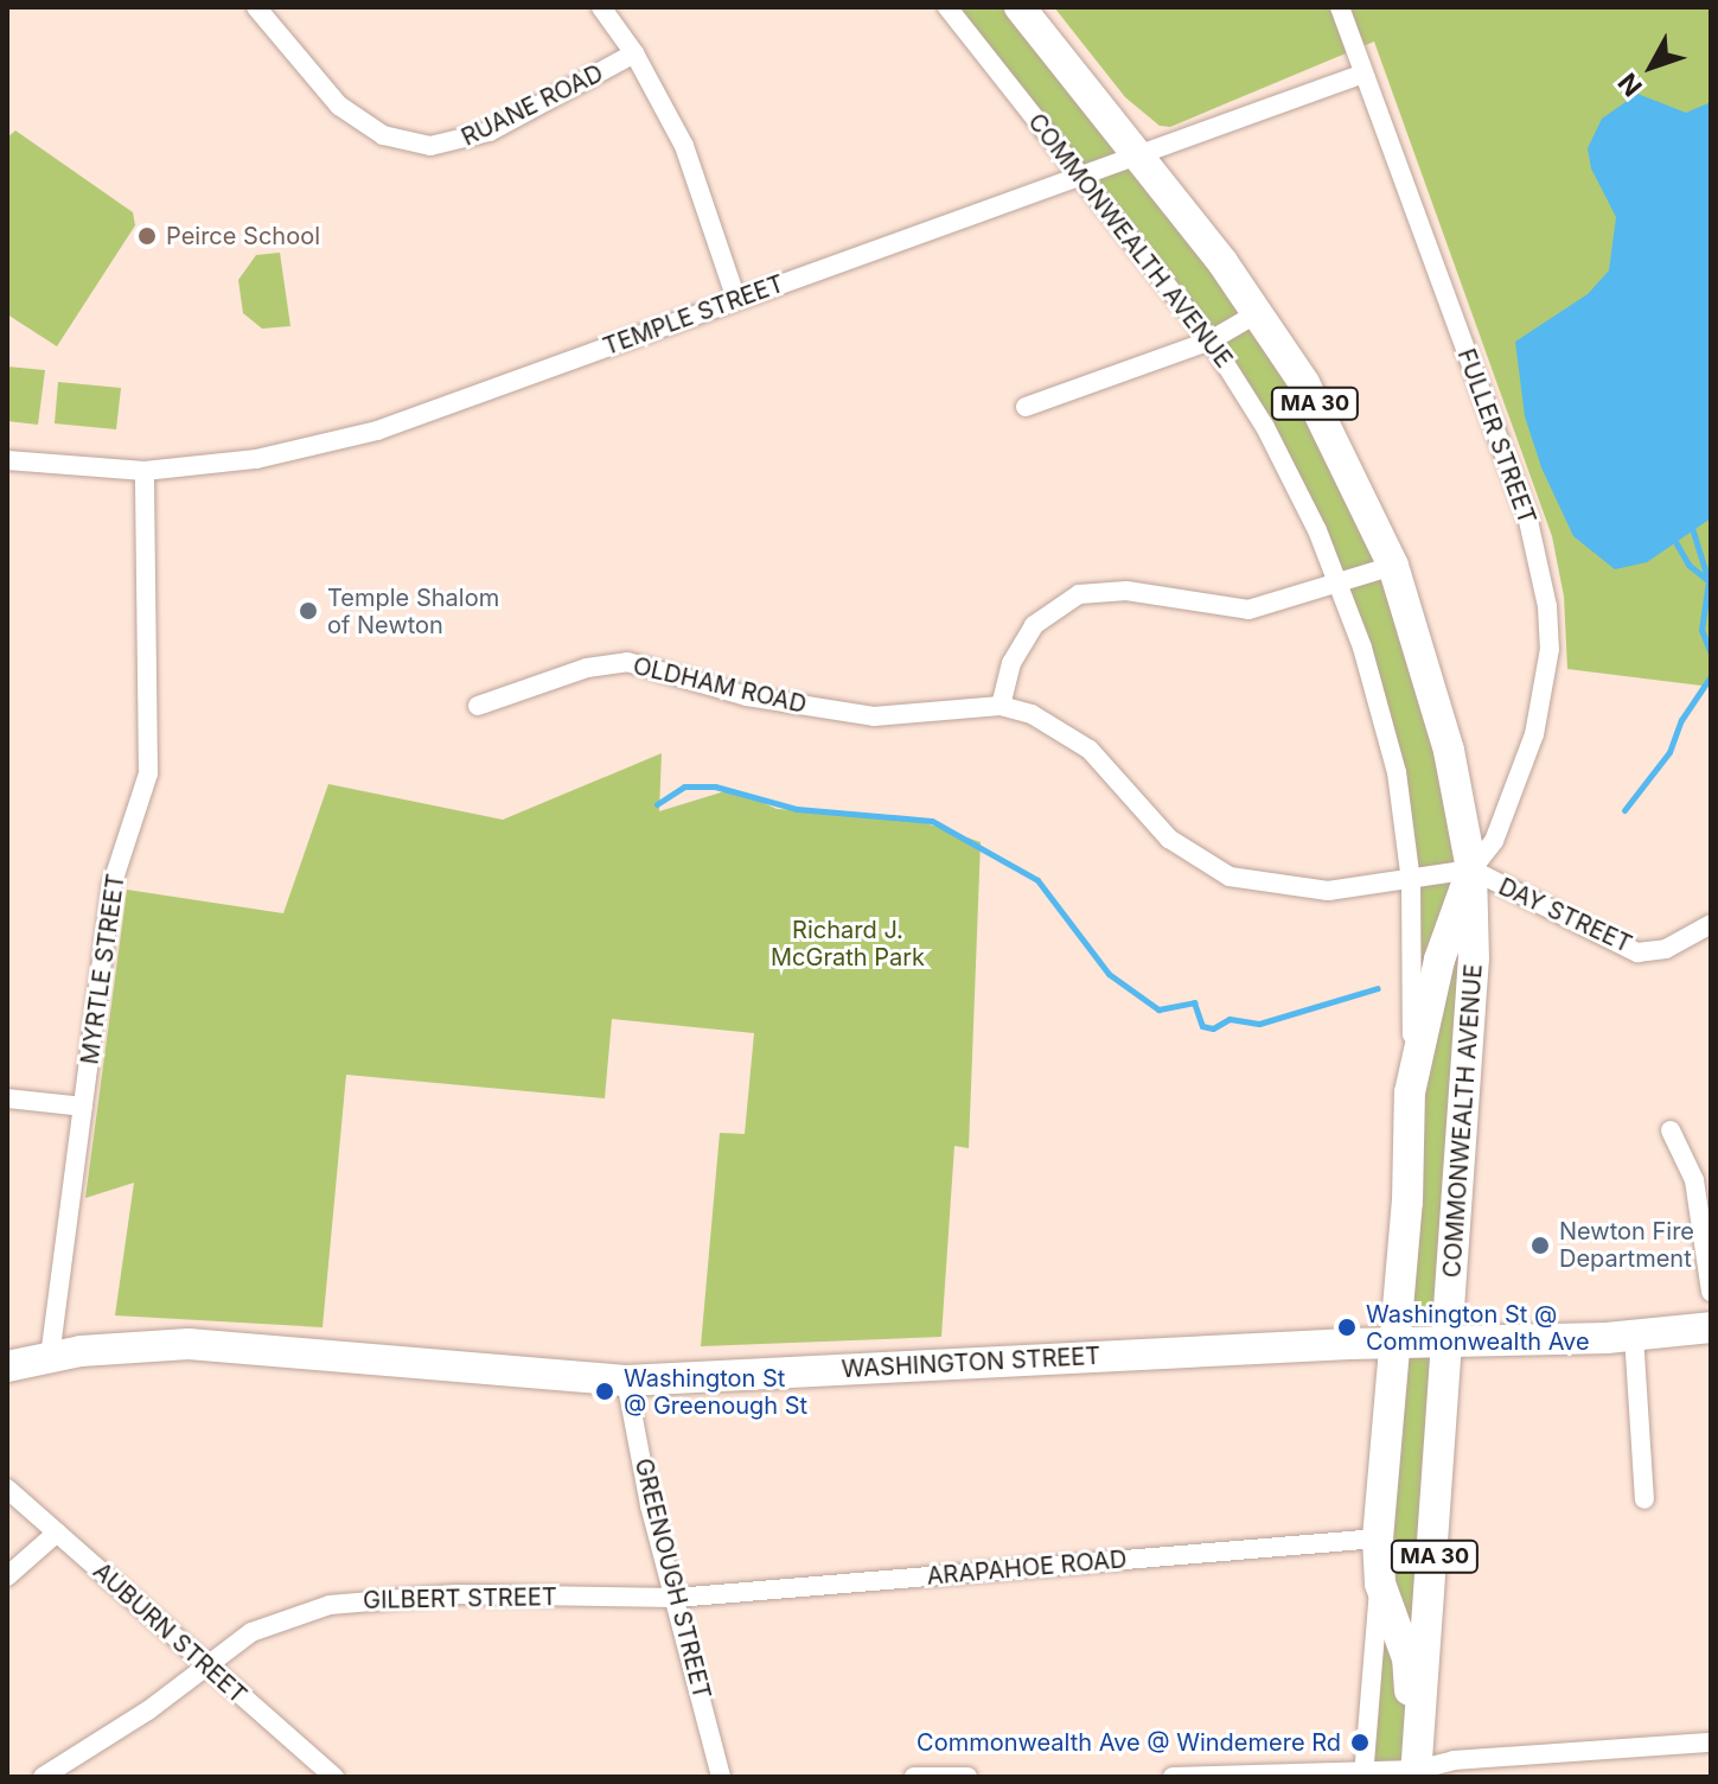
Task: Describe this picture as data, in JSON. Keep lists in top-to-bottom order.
{
  "streets": {
    "main road": ["COMMONWEALTH AVENUE", "MA 30", "WASHINGTON STREET"],
    "street": [
      "RUANE ROAD",
      "TEMPLE STREET",
      "FULLER STREET",
      "OLDHAM ROAD",
      "DAY STREET",
      "MYRTLE STREET",
      "ARAPAHOE ROAD",
      "GREENOUGH STREET",
      "GILBERT STREET",
      "AUBURN STREET"
    ]
  },
  "crossings": [
    ["COMMONWEALTH AVENUE", "TEMPLE STREET"],
    ["COMMONWEALTH AVENUE", "FULLER STREET"],
    ["COMMONWEALTH AVENUE", "OLDHAM ROAD"],
    ["COMMONWEALTH AVENUE", "DAY STREET"],
    ["COMMONWEALTH AVENUE", "WASHINGTON STREET"],
    ["COMMONWEALTH AVENUE", "ARAPAHOE ROAD"],
    ["TEMPLE STREET", "FULLER STREET"],
    ["TEMPLE STREET", "MYRTLE STREET"],
    ["FULLER STREET", "OLDHAM ROAD"],
    ["FULLER STREET", "DAY STREET"],
    ["OLDHAM ROAD", "DAY STREET"],
    ["MYRTLE STREET", "WASHINGTON STREET"],
    ["WASHINGTON STREET", "GREENOUGH STREET"],
    ["ARAPAHOE ROAD", "GREENOUGH STREET"],
    ["ARAPAHOE ROAD", "GILBERT STREET"],
    ["GREENOUGH STREET", "GILBERT STREET"],
    ["GILBERT STREET", "AUBURN STREET"]
  ],
  "parks": ["Richard J. McGrath Park"],
  "places": [
    "Peirce School",
    "Temple Shalom of Newton",
    "Newton Fire Department",
    "Washington St @ Commonwealth Ave",
    "Washington St @ Greenough St",
    "Commonwealth Ave @ Windemere Rd"
  ],
  "north": "bottom left"
}
